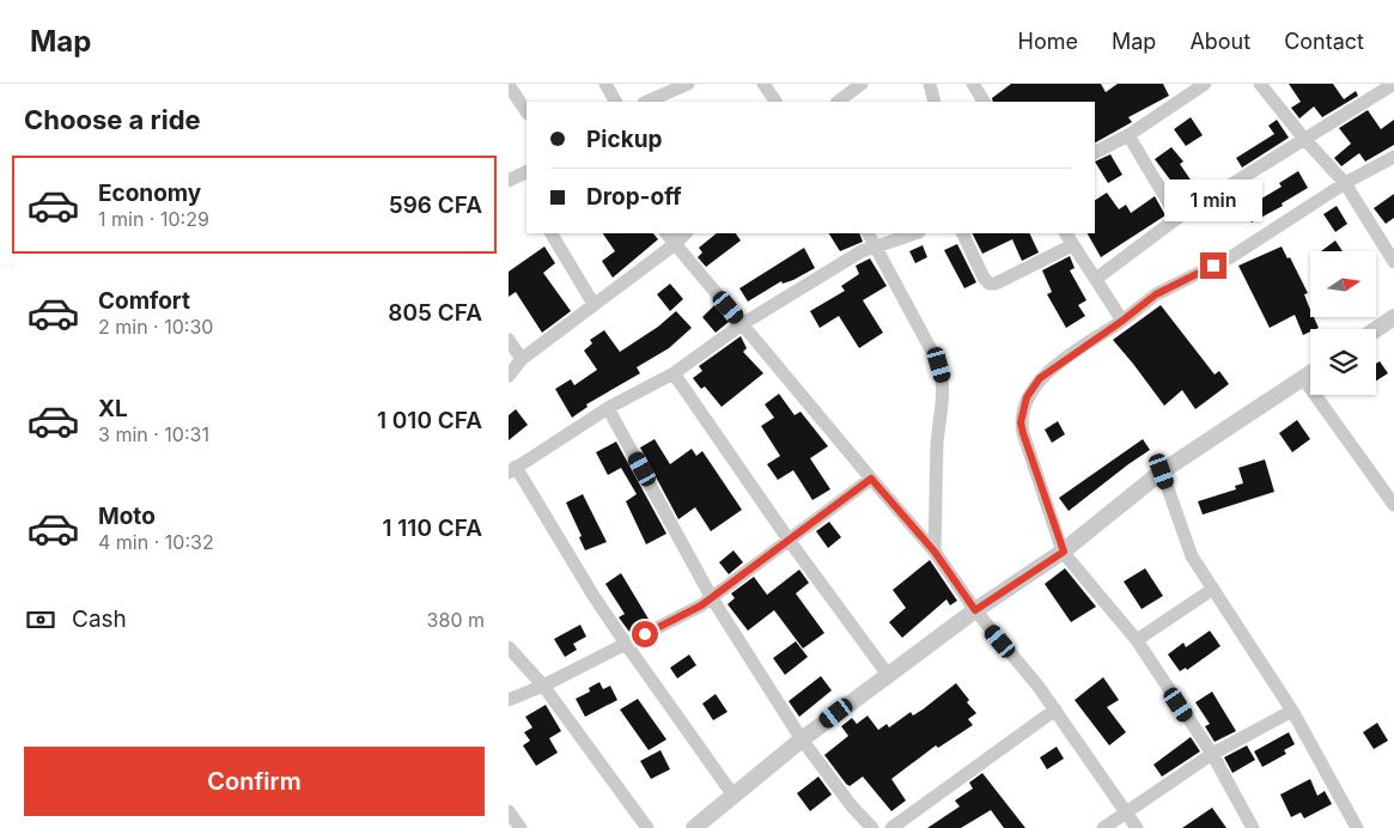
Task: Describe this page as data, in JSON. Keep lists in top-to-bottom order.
{
  "north": "right",
  "page": {
    "header": "Map",
    "nav": [
      "Home",
      "Map",
      "About",
      "Contact"
    ],
    "heading": "Choose a ride",
    "banner": ["Pickup", "Drop-off"],
    "list": [
      {
        "name": "Economy",
        "note": "1 min · 10:29",
        "value": "596 CFA"
      },
      {
        "name": "Comfort",
        "note": "2 min · 10:30",
        "value": "805 CFA"
      },
      {
        "name": "XL",
        "note": "3 min · 10:31",
        "value": "1 010 CFA"
      },
      {
        "name": "Moto",
        "note": "4 min · 10:32",
        "value": "1 110 CFA"
      }
    ],
    "bubble": "1 min",
    "pay": ["Cash", "380 m"],
    "buttons": "Confirm"
  }
}
